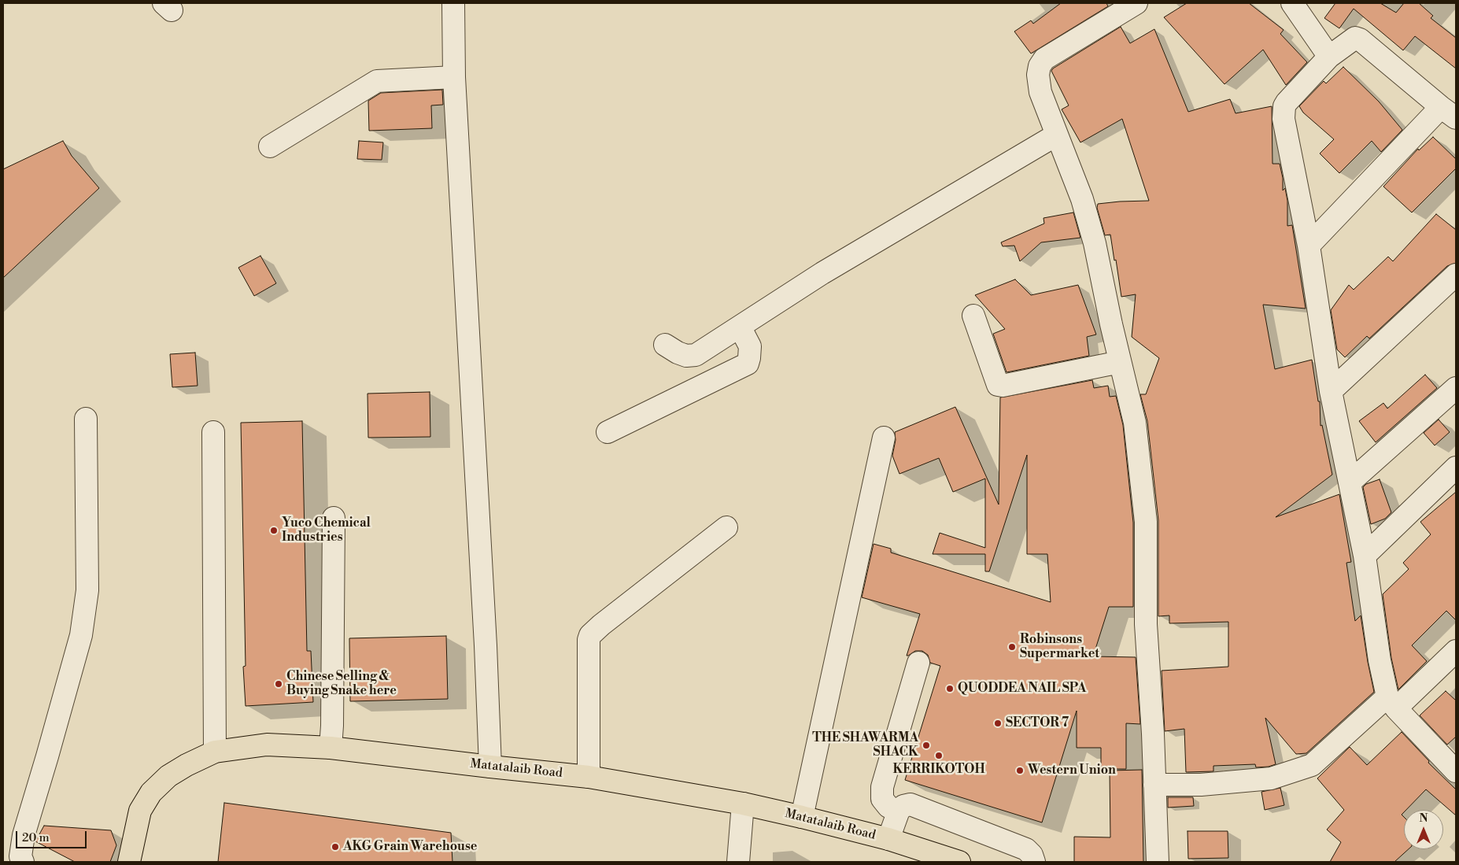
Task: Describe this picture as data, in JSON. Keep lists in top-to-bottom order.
{
  "streets": {
    "main road": ["Matatalaib Road"]
  },
  "places": [
    "Yuco Chemical Industries",
    "Robinsons Supermarket",
    "Chinese Selling & Buying Snake here",
    "QUODDEA NAIL SPA",
    "SECTOR 7",
    "THE SHAWARMA SHACK",
    "KERRIKOTOH",
    "Western Union",
    "AKG Grain Warehouse"
  ],
  "scale_bar": "20 m",
  "north": "top"
}
